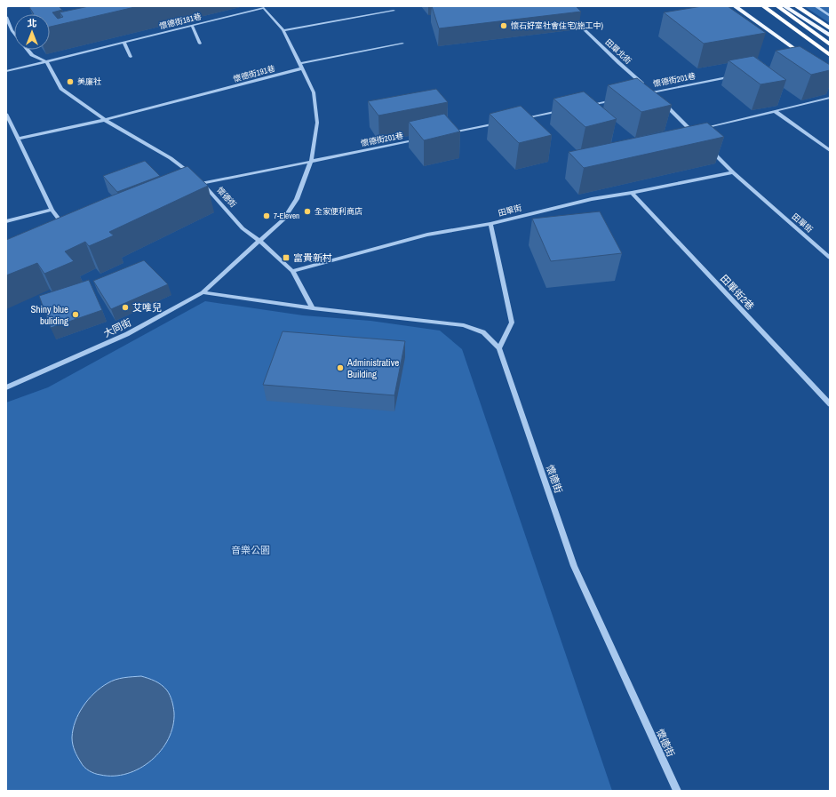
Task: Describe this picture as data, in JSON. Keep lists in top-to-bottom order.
{
  "streets": {
    "street": [
      "懷德街181巷",
      "田單北街",
      "懷德街191巷",
      "懷德街201巷",
      "懷德街",
      "田單街",
      "田單街2巷",
      "大同街"
    ]
  },
  "crossings": [
    ["懷德街181巷", "懷德街191巷"],
    ["懷德街181巷", "懷德街201巷"],
    ["懷德街181巷", "懷德街"],
    ["懷德街181巷", "大同街"],
    ["田單北街", "懷德街201巷"],
    ["懷德街191巷", "懷德街"],
    ["懷德街201巷", "懷德街"],
    ["懷德街201巷", "大同街"],
    ["懷德街", "田單街"],
    ["懷德街", "大同街"],
    ["田單街", "田單街2巷"]
  ],
  "parks": ["音樂公園"],
  "places": {
    "other": [
      "懷石好室社會住宅(施工中)",
      "美廉社",
      "全家便利商店",
      "7-Eleven",
      "艾唯兒",
      "Shiny blue buliding",
      "Administrative Building"
    ],
    "transit": ["富貴新村"]
  },
  "north": "top"
}
